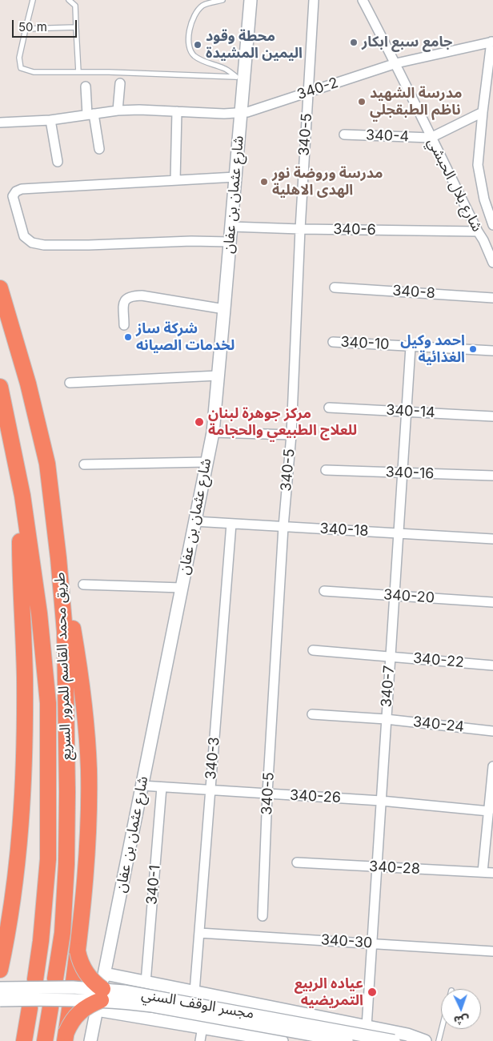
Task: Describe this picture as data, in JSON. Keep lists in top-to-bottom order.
{
  "streets": {
    "highway": ["طريق محمد القاسم للمرور السريع"],
    "street": [
      "340-2",
      "340-5",
      "340-4",
      "شارع بلال الحبشي",
      "شارع عثمان بن عفان",
      "340-6",
      "340-8",
      "340-10",
      "340-14",
      "340-16",
      "340-18",
      "340-20",
      "340-22",
      "340-7",
      "340-24",
      "340-3",
      "340-26",
      "340-28",
      "340-1",
      "340-30",
      "مجسر الوقف السني"
    ]
  },
  "crossings": [
    ["340-2", "340-5"],
    ["340-2", "شارع بلال الحبشي"],
    ["340-2", "شارع عثمان بن عفان"],
    ["340-5", "340-6"],
    ["340-5", "340-18"],
    ["340-5", "340-26"],
    ["340-4", "شارع بلال الحبشي"],
    ["شارع بلال الحبشي", "340-6"],
    ["شارع عثمان بن عفان", "340-6"],
    ["شارع عثمان بن عفان", "340-18"],
    ["شارع عثمان بن عفان", "340-26"],
    ["شارع عثمان بن عفان", "مجسر الوقف السني"],
    ["340-10", "340-7"],
    ["340-14", "340-7"],
    ["340-16", "340-7"],
    ["340-18", "340-7"],
    ["340-18", "340-3"],
    ["340-20", "340-7"],
    ["340-22", "340-7"],
    ["340-7", "340-24"],
    ["340-7", "340-26"],
    ["340-7", "340-28"],
    ["340-7", "340-30"],
    ["340-3", "340-26"],
    ["340-3", "340-30"],
    ["340-26", "340-1"]
  ],
  "places": [
    "جامع سبع ابكار",
    "محطة وقود اليمين المشيدة",
    "مدرسة الشهيد ناظم الطبقجلي",
    "مدرسة وروضة نور الهدى الاهلية",
    "شركة ساز لخدمات الصيانه",
    "احمد وكيل الغذائية",
    "مركز جوهرة لبنان للعلاج الطبيعي والحجامة",
    "عياده الربيع التمريضيه"
  ],
  "scale_bar": "50 m",
  "north": "bottom"
}
